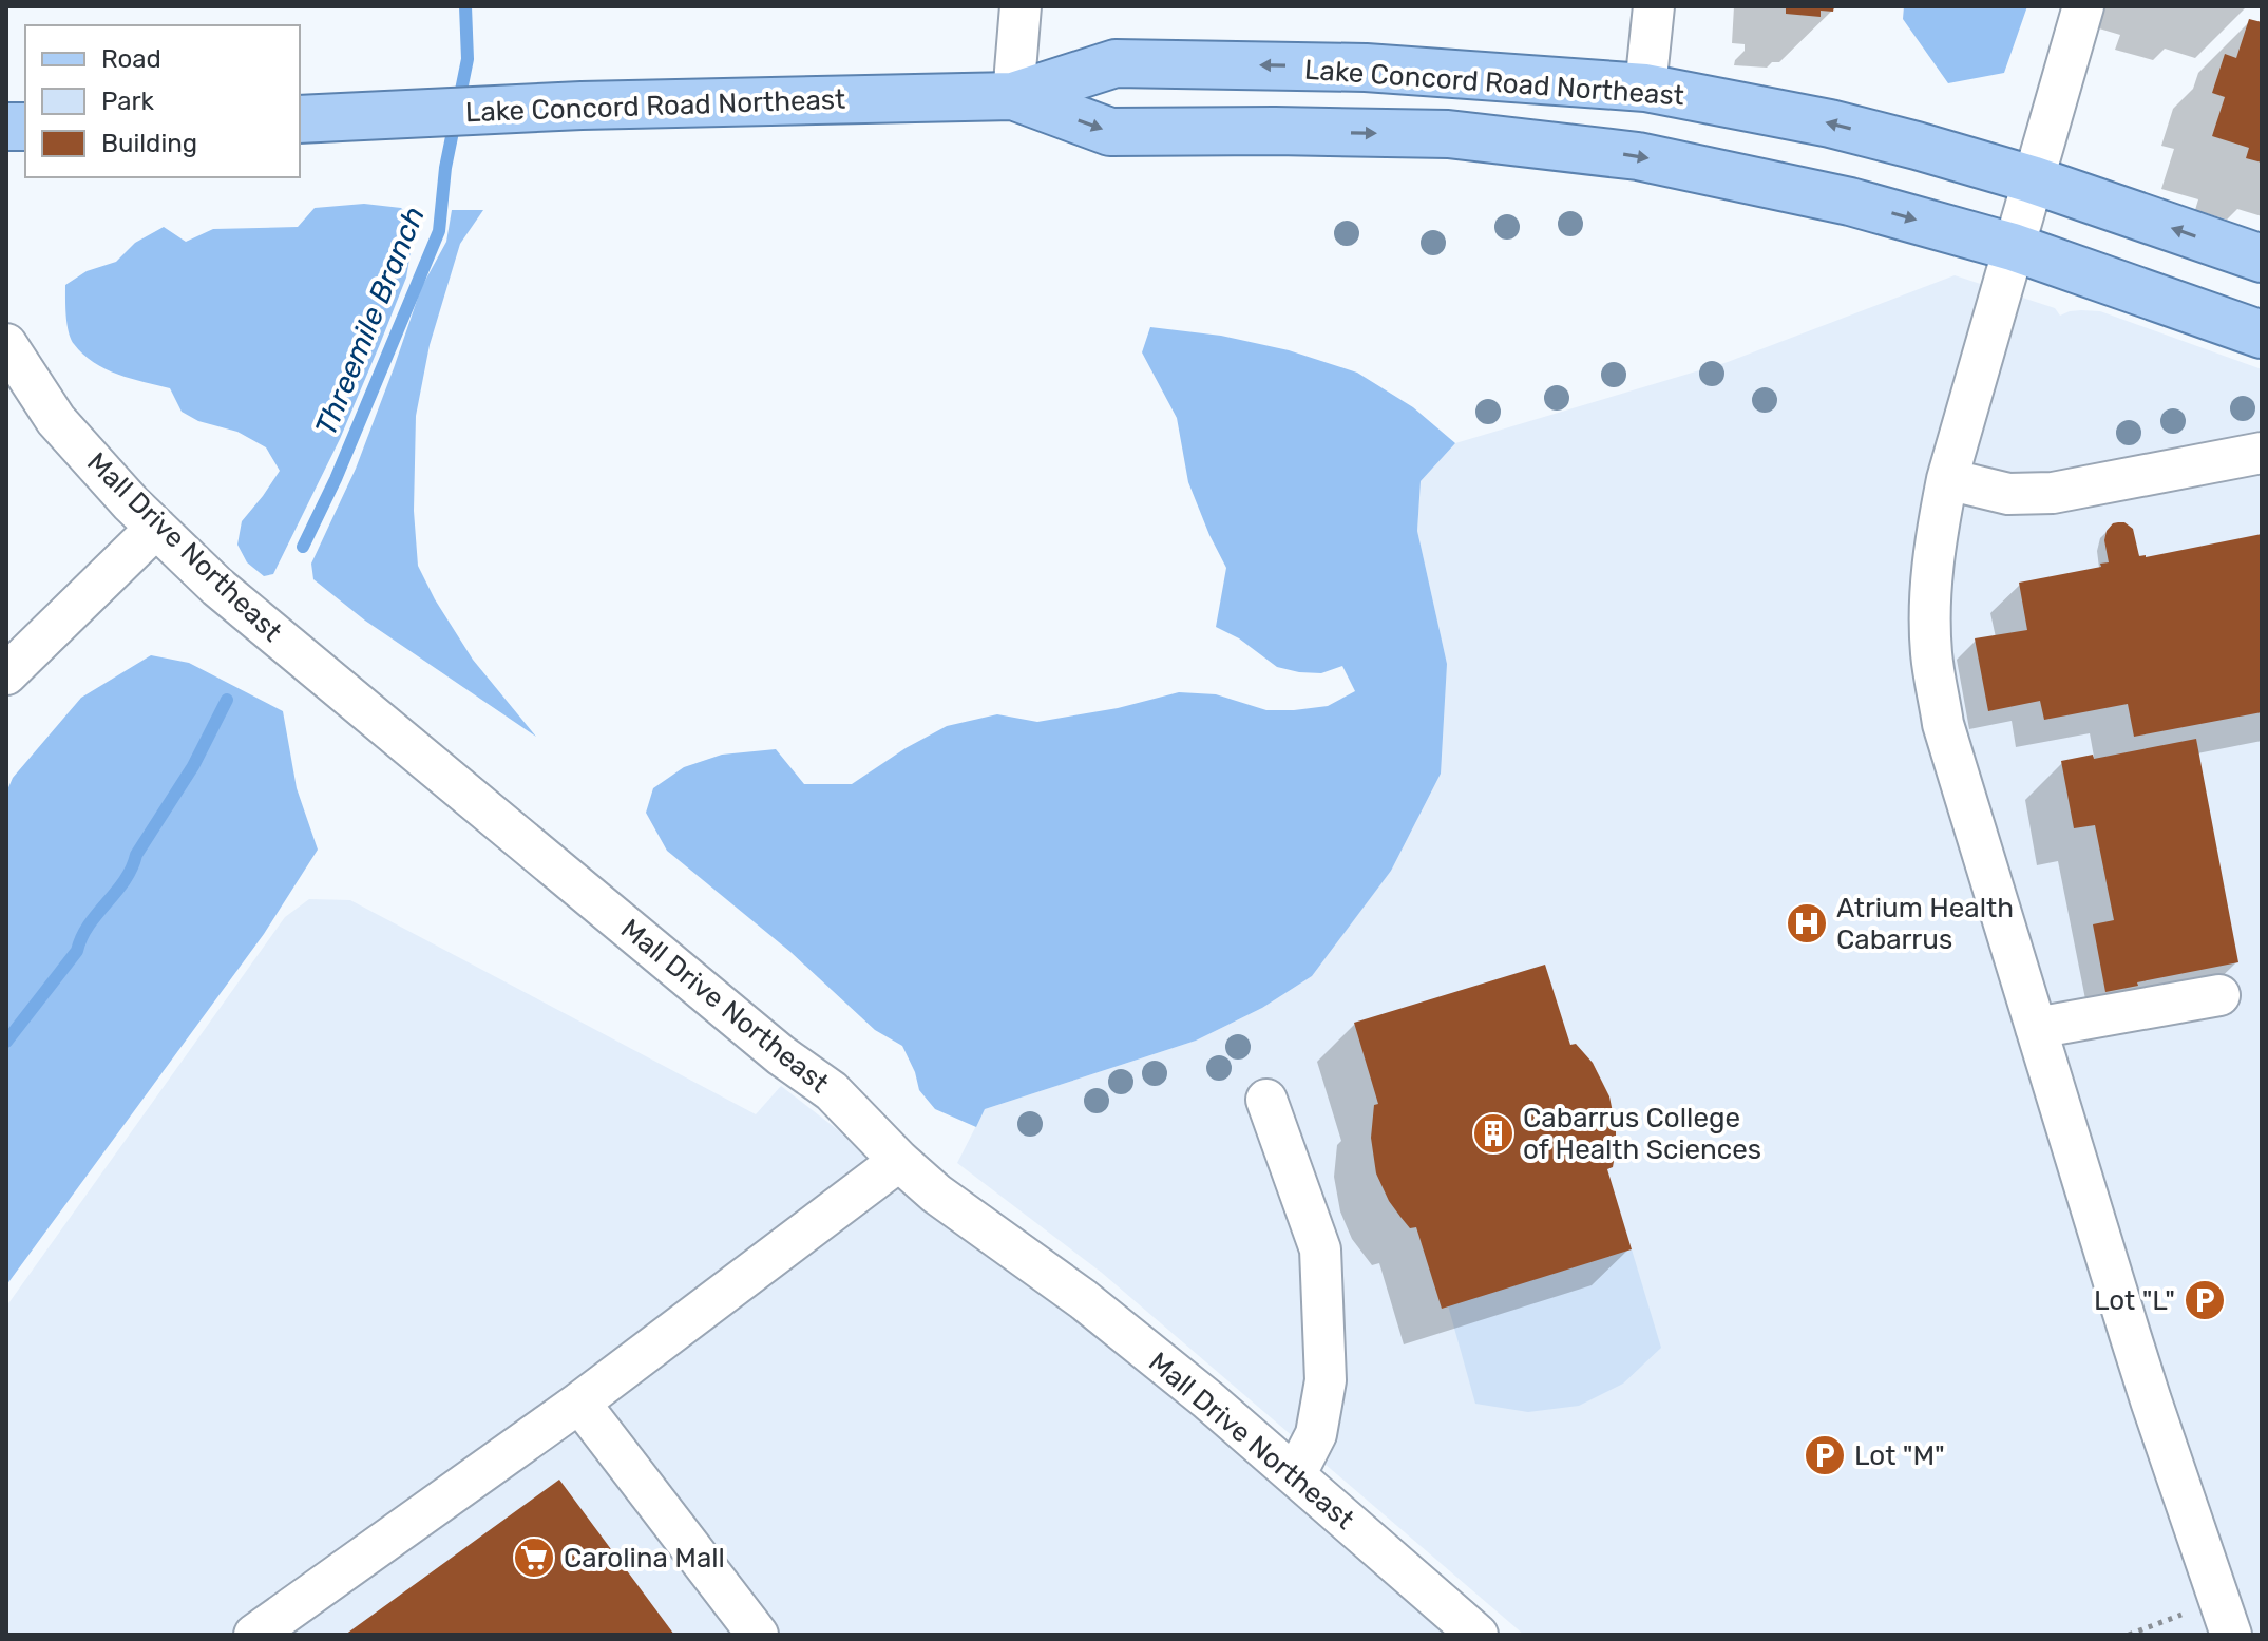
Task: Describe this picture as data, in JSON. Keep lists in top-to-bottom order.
{
  "streets": {
    "main road": ["Lake Concord Road Northeast"],
    "street": ["Mall Drive Northeast"]
  },
  "water": ["Threemile Branch"],
  "places": {
    "hospital": ["Atrium Health Cabarrus"],
    "building": ["Cabarrus College of Health Sciences"],
    "parking": ["Lot \"L\"", "Lot \"M\""],
    "supermarket": ["Carolina Mall"]
  },
  "legend": ["Road", "Park", "Building"]
}
